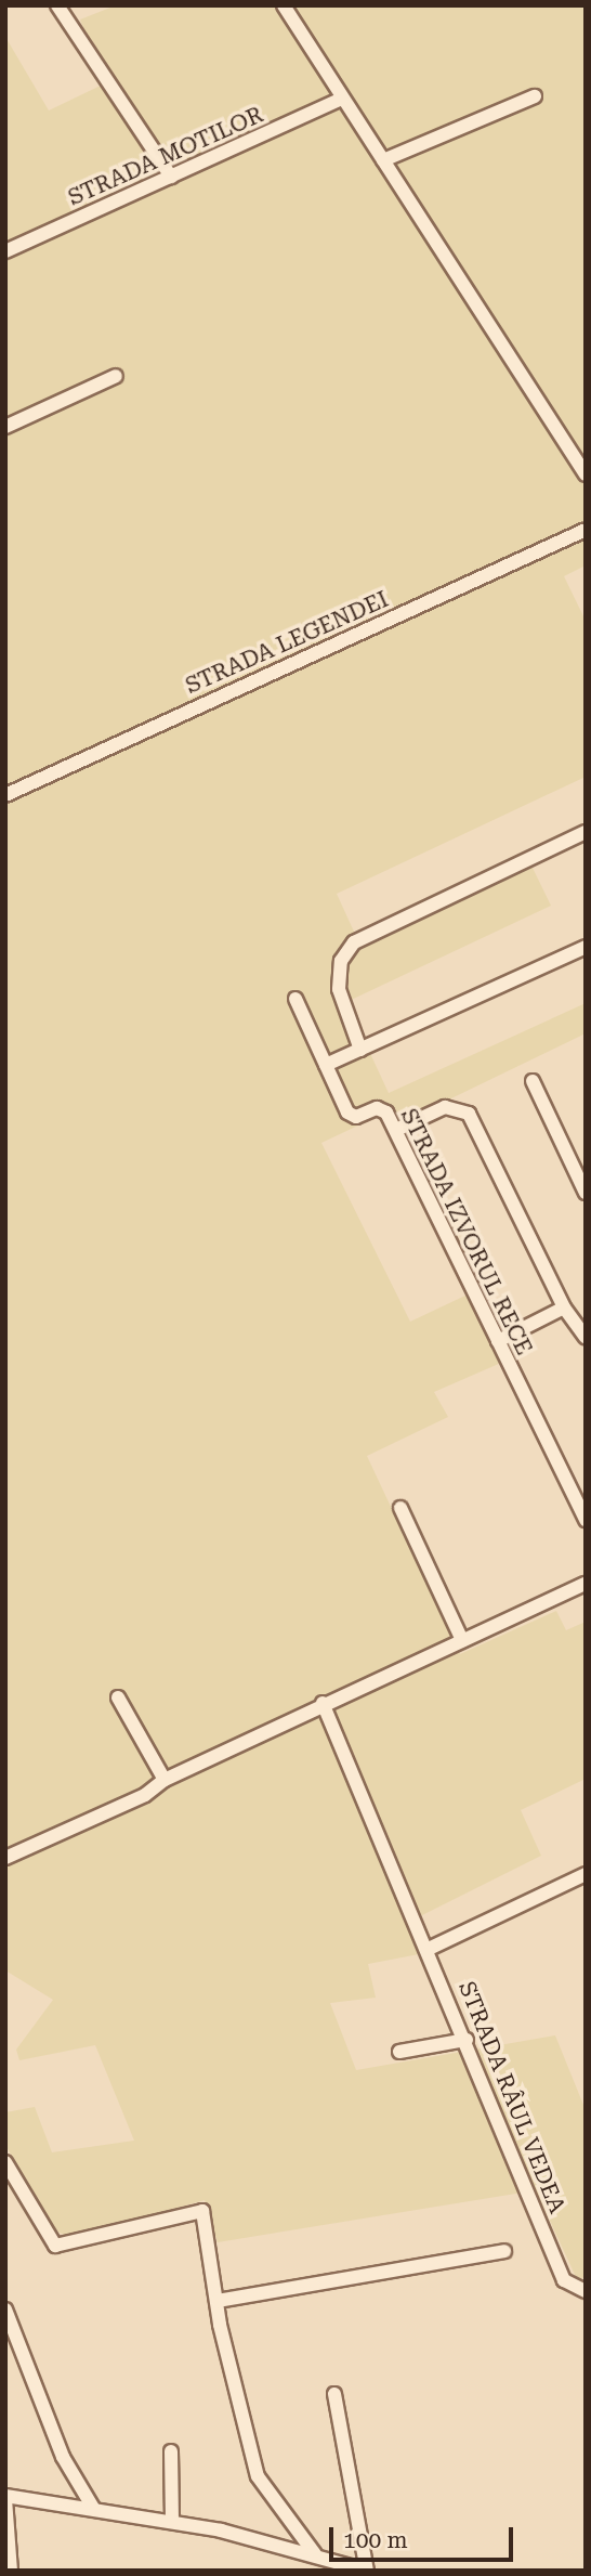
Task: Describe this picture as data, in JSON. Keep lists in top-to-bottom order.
{
  "streets": {
    "street": [
      "STRADA MOTILOR",
      "STRADA LEGENDEI",
      "STRADA IZVORUL RECE",
      "STRADA RÂUL VEDEA"
    ]
  },
  "scale_bar": "100 m"
}
